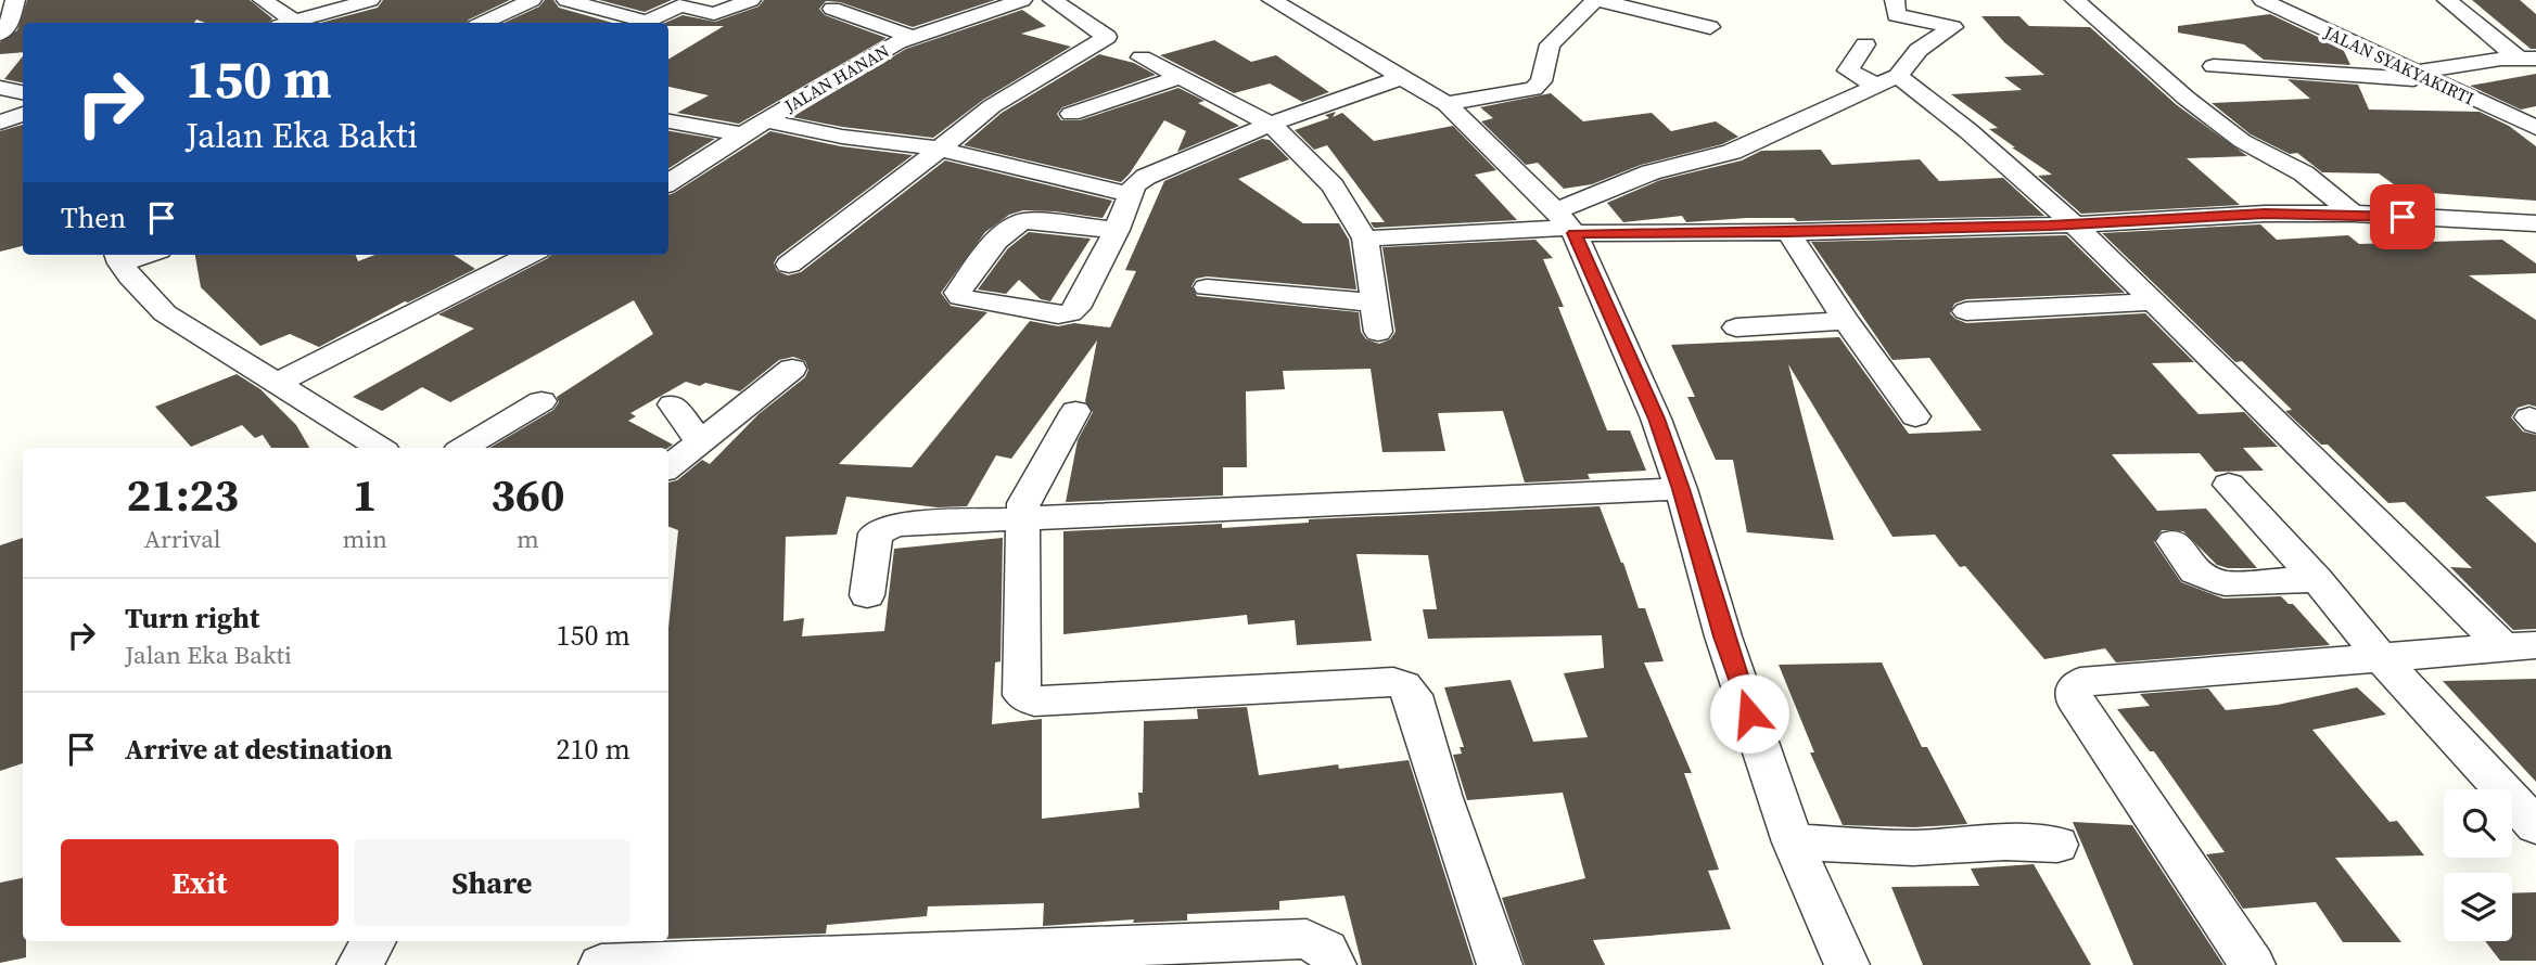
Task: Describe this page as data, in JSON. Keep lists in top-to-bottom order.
{
  "streets": {
    "street": ["JALAN SYAKYAKIRTI", "JALAN HANAN"]
  },
  "page": {
    "turn": ["150 m", "Jalan Eka Bakti"],
    "then": "Then",
    "eta": [
      "21:23",
      "Arrival",
      "1",
      "min",
      "360",
      "m"
    ],
    "list": [
      {
        "name": "Turn right",
        "note": "Jalan Eka Bakti",
        "value": "150 m"
      },
      {
        "name": "Arrive at destination",
        "value": "210 m"
      }
    ],
    "buttons": ["Exit", "Share"]
  }
}
